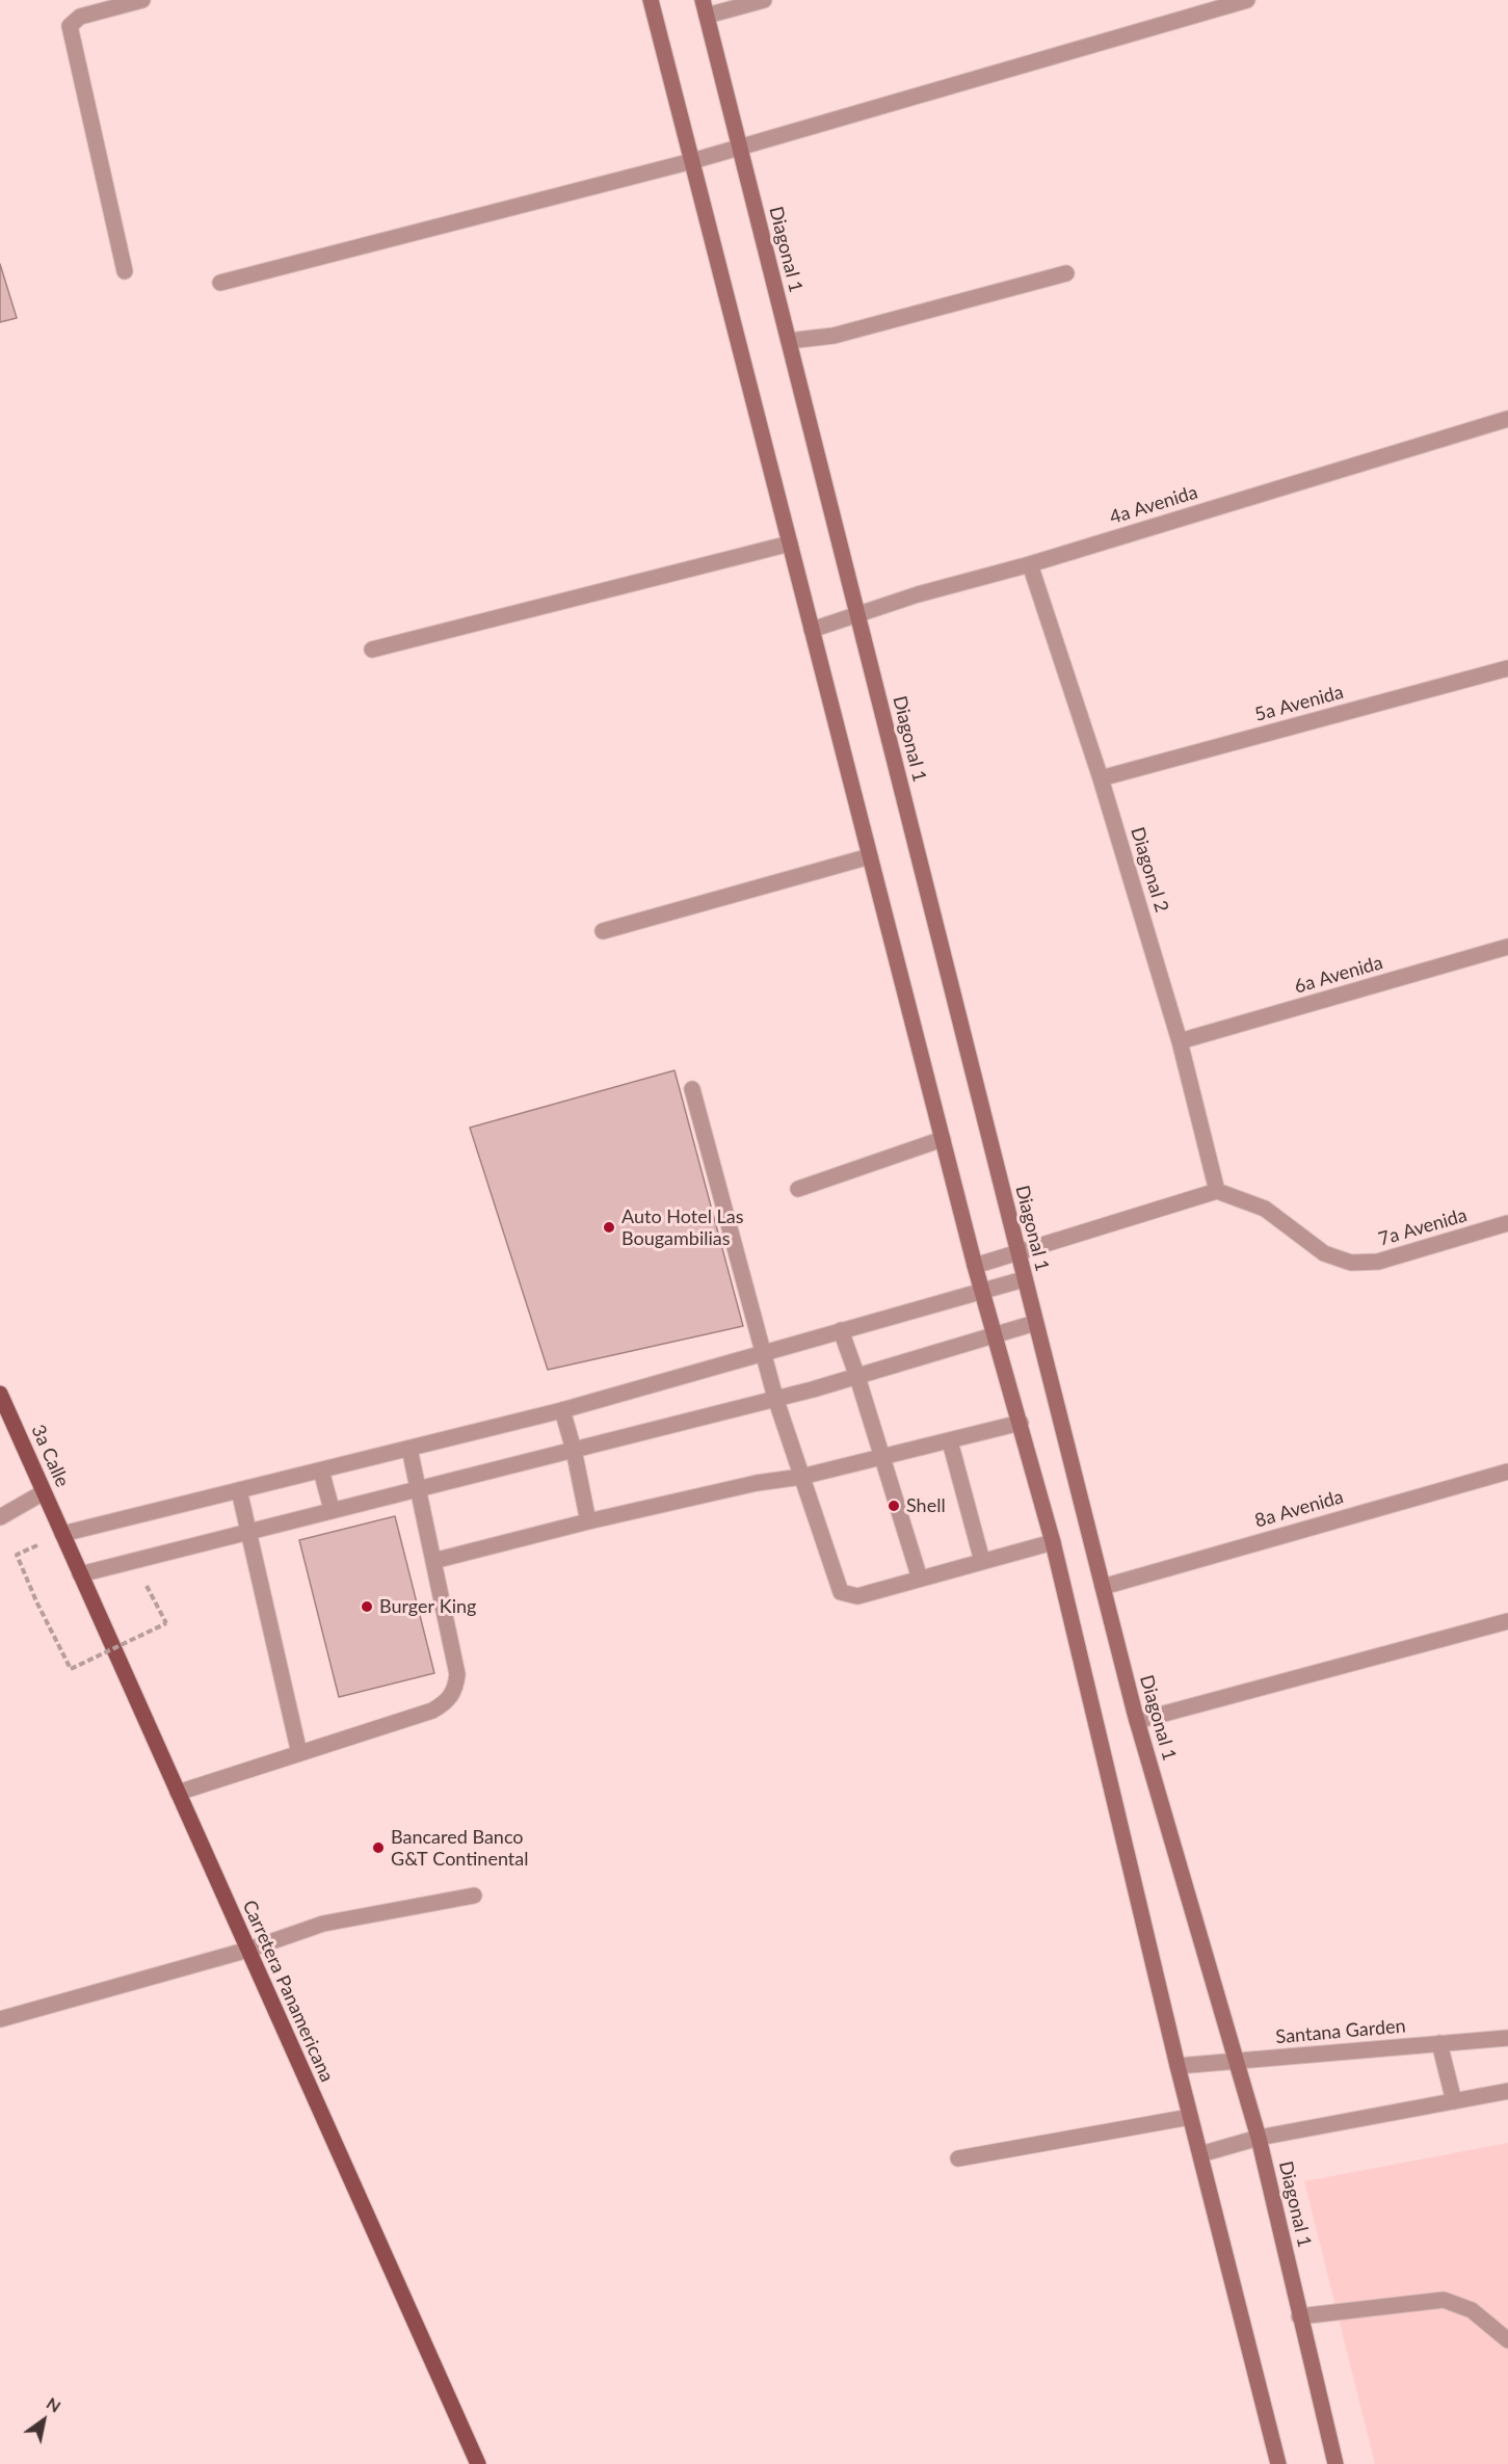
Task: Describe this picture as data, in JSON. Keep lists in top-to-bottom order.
{
  "streets": {
    "main road": ["Diagonal 1", "3a Calle", "Carretera Panamericana"],
    "street": [
      "4a Avenida",
      "5a Avenida",
      "Diagonal 2",
      "6a Avenida",
      "7a Avenida",
      "8a Avenida",
      "Santana Garden"
    ]
  },
  "crossings": [
    ["Diagonal 1", "4a Avenida"],
    ["Diagonal 1", "8a Avenida"],
    ["Diagonal 1", "Santana Garden"],
    ["4a Avenida", "Diagonal 2"],
    ["5a Avenida", "Diagonal 2"],
    ["Diagonal 2", "6a Avenida"],
    ["Diagonal 2", "7a Avenida"],
    ["3a Calle", "Carretera Panamericana"]
  ],
  "places": [
    "Auto Hotel Las Bougambilias",
    "Shell",
    "Burger King",
    "Bancared Banco G&T Continental"
  ],
  "north": "top right"
}
